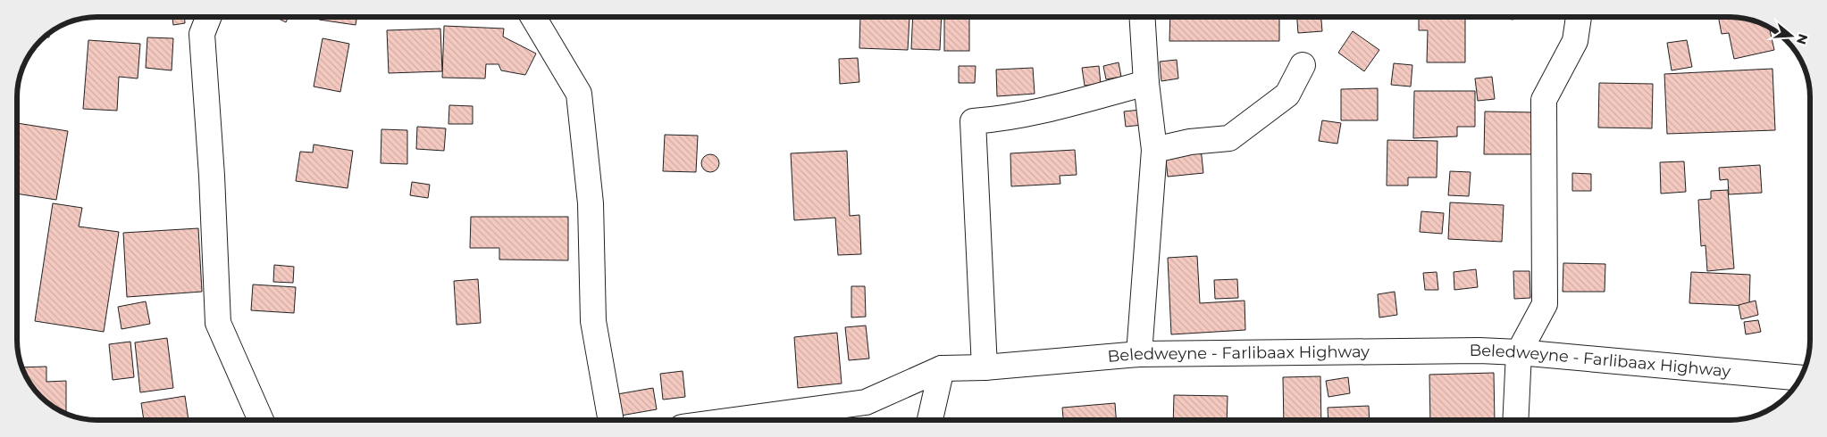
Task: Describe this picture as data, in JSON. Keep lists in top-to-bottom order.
{
  "streets": {
    "street": ["Beledweyne - Farlibaax Highway"]
  },
  "north": "right"
}
